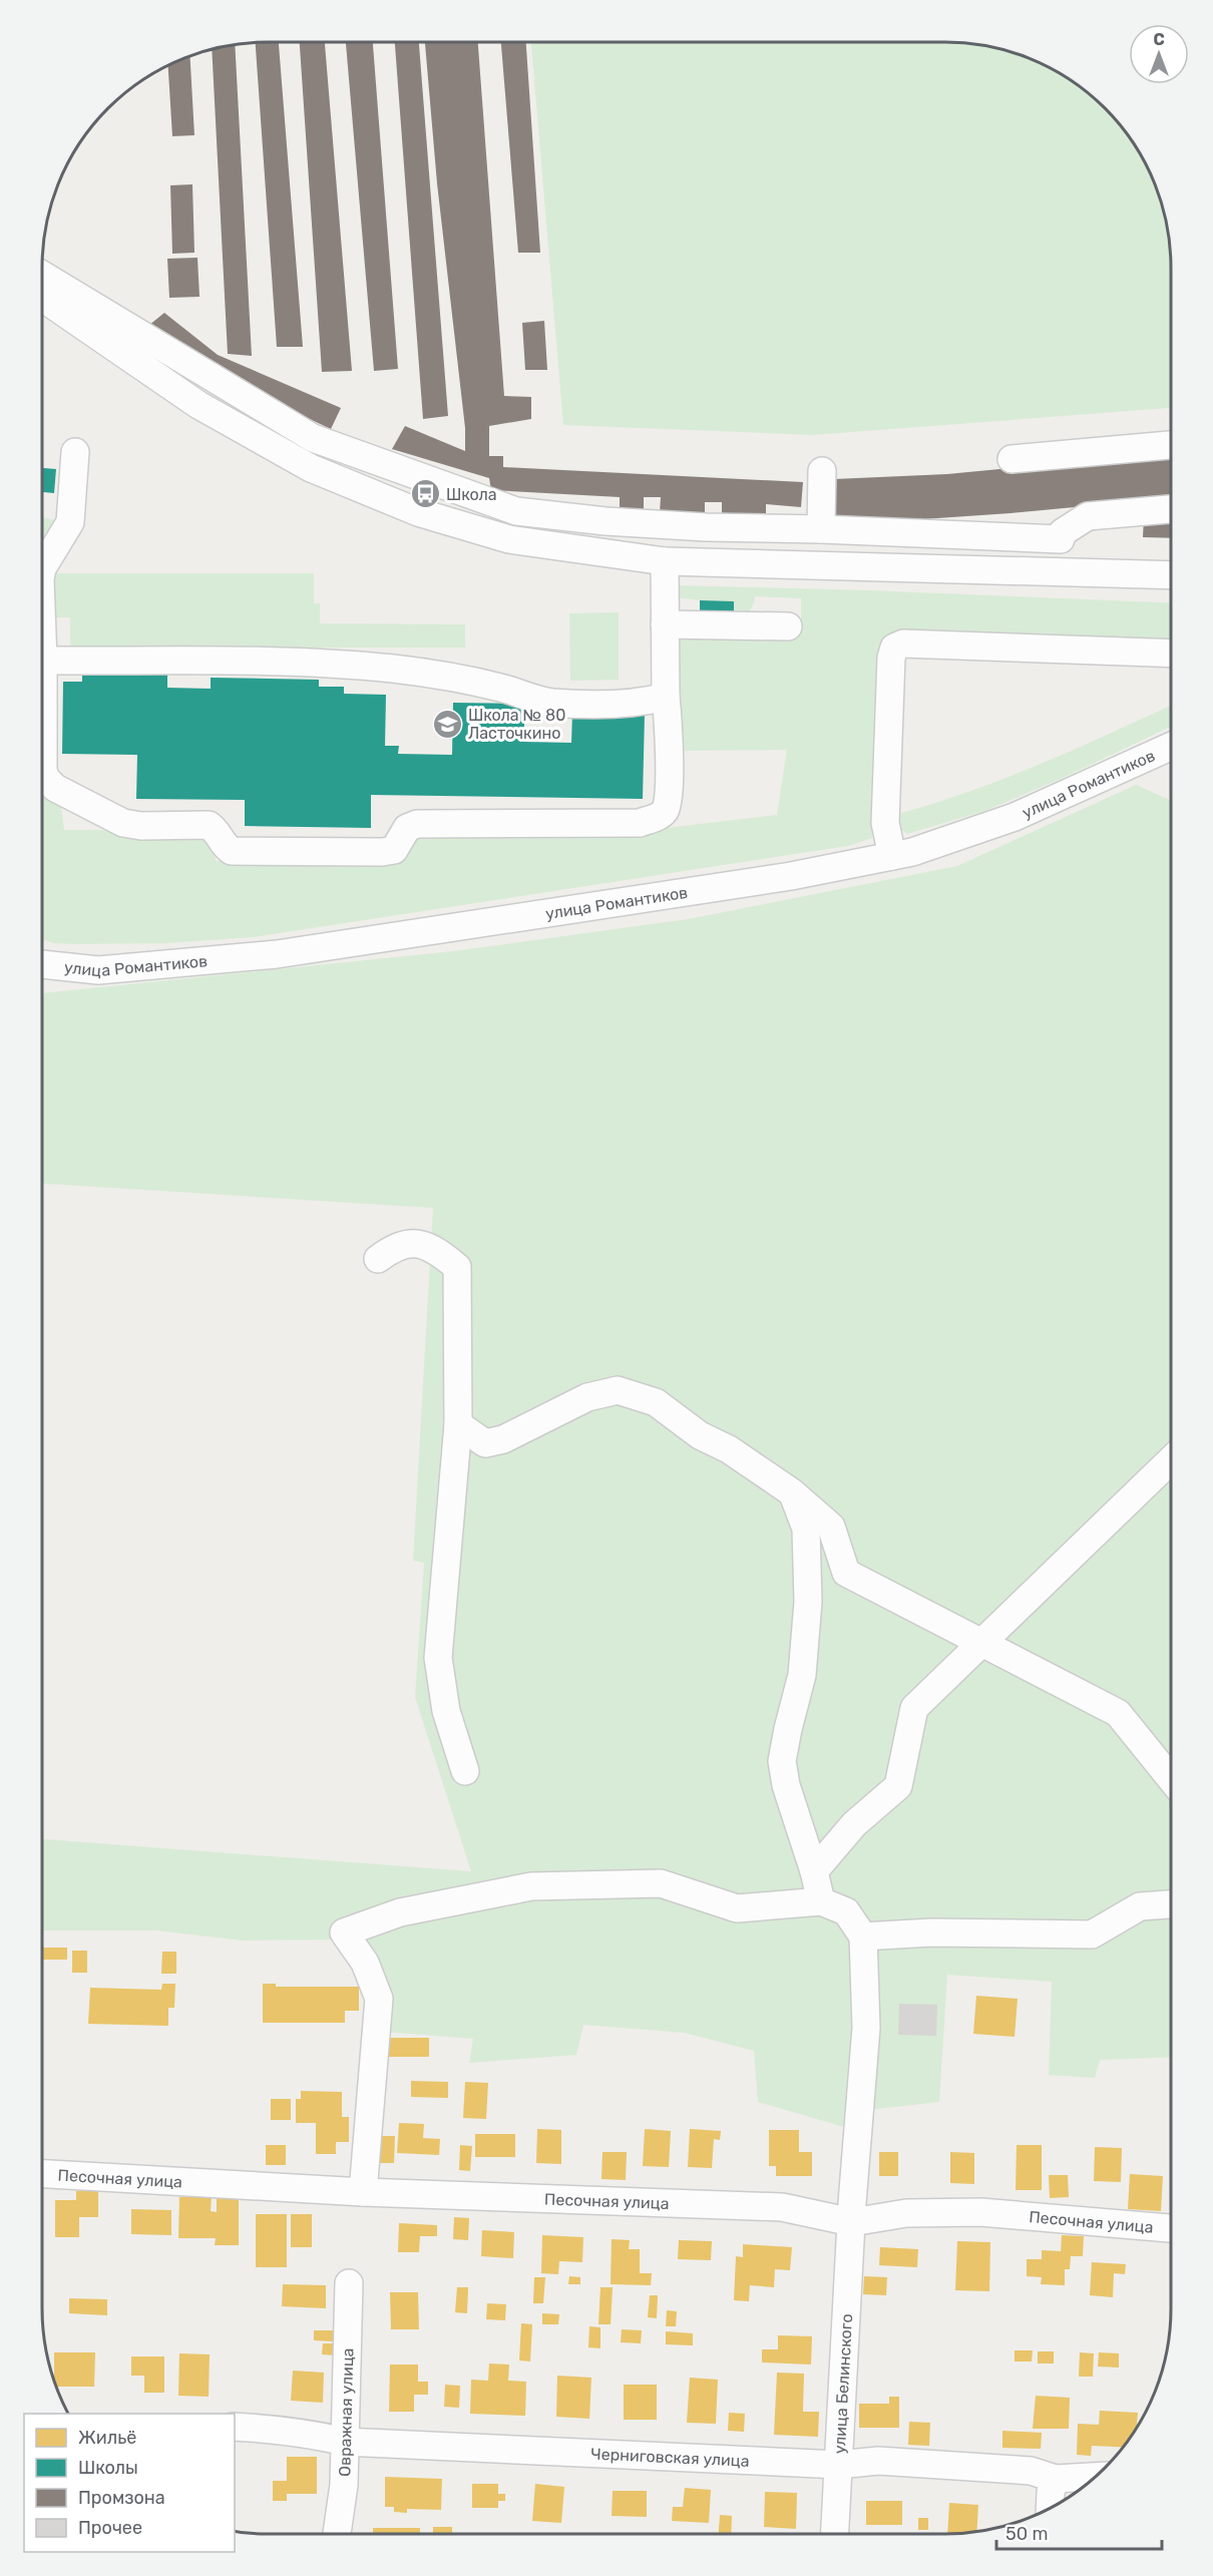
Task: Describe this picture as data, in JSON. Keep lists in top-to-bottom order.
{
  "streets": {
    "street": [
      "улица Романтиков",
      "Песочная улица",
      "улица Белинского",
      "Овражная улица",
      "Черниговская улица"
    ]
  },
  "crossings": [
    ["Песочная улица", "улица Белинского"],
    ["улица Белинского", "Черниговская улица"],
    ["Овражная улица", "Черниговская улица"]
  ],
  "places": {
    "bus stop": ["Школа"],
    "school or university": ["Школа № 80 Ласточкино"]
  },
  "legend": [
    "Жильё",
    "Школы",
    "Промзона",
    "Прочее"
  ],
  "scale_bar": "50 m",
  "north": "top"
}
